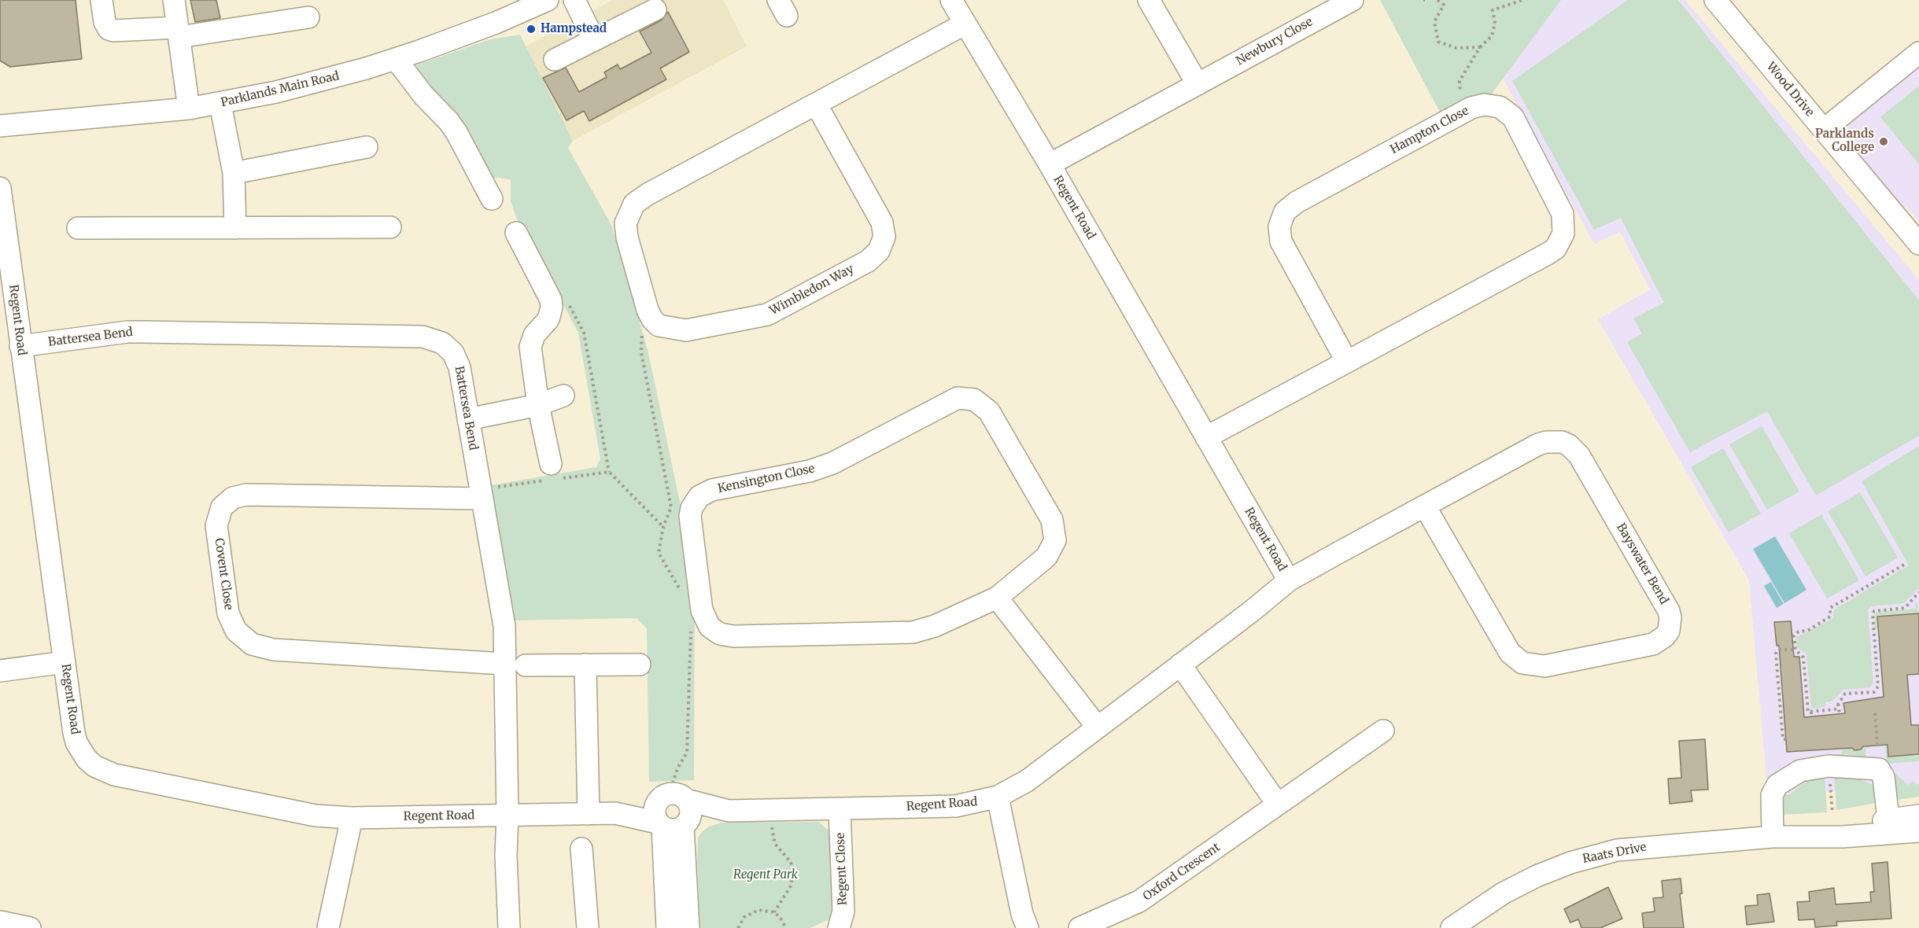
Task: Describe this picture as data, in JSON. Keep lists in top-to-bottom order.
{
  "streets": {
    "street": [
      "Newbury Close",
      "Parklands Main Road",
      "Wood Drive",
      "Hampton Close",
      "Regent Road",
      "Wimbledon Way",
      "Battersea Bend",
      "Kensington Close",
      "Bayswater Bend",
      "Covent Close",
      "Raats Drive",
      "Regent Close",
      "Oxford Crescent"
    ]
  },
  "crossings": [
    ["Newbury Close", "Regent Road"],
    ["Hampton Close", "Regent Road"],
    ["Regent Road", "Battersea Bend"],
    ["Regent Road", "Bayswater Bend"],
    ["Regent Road", "Regent Close"],
    ["Battersea Bend", "Covent Close"]
  ],
  "parks": ["Regent Park"],
  "places": ["Hampstead", "Parklands College"]
}
